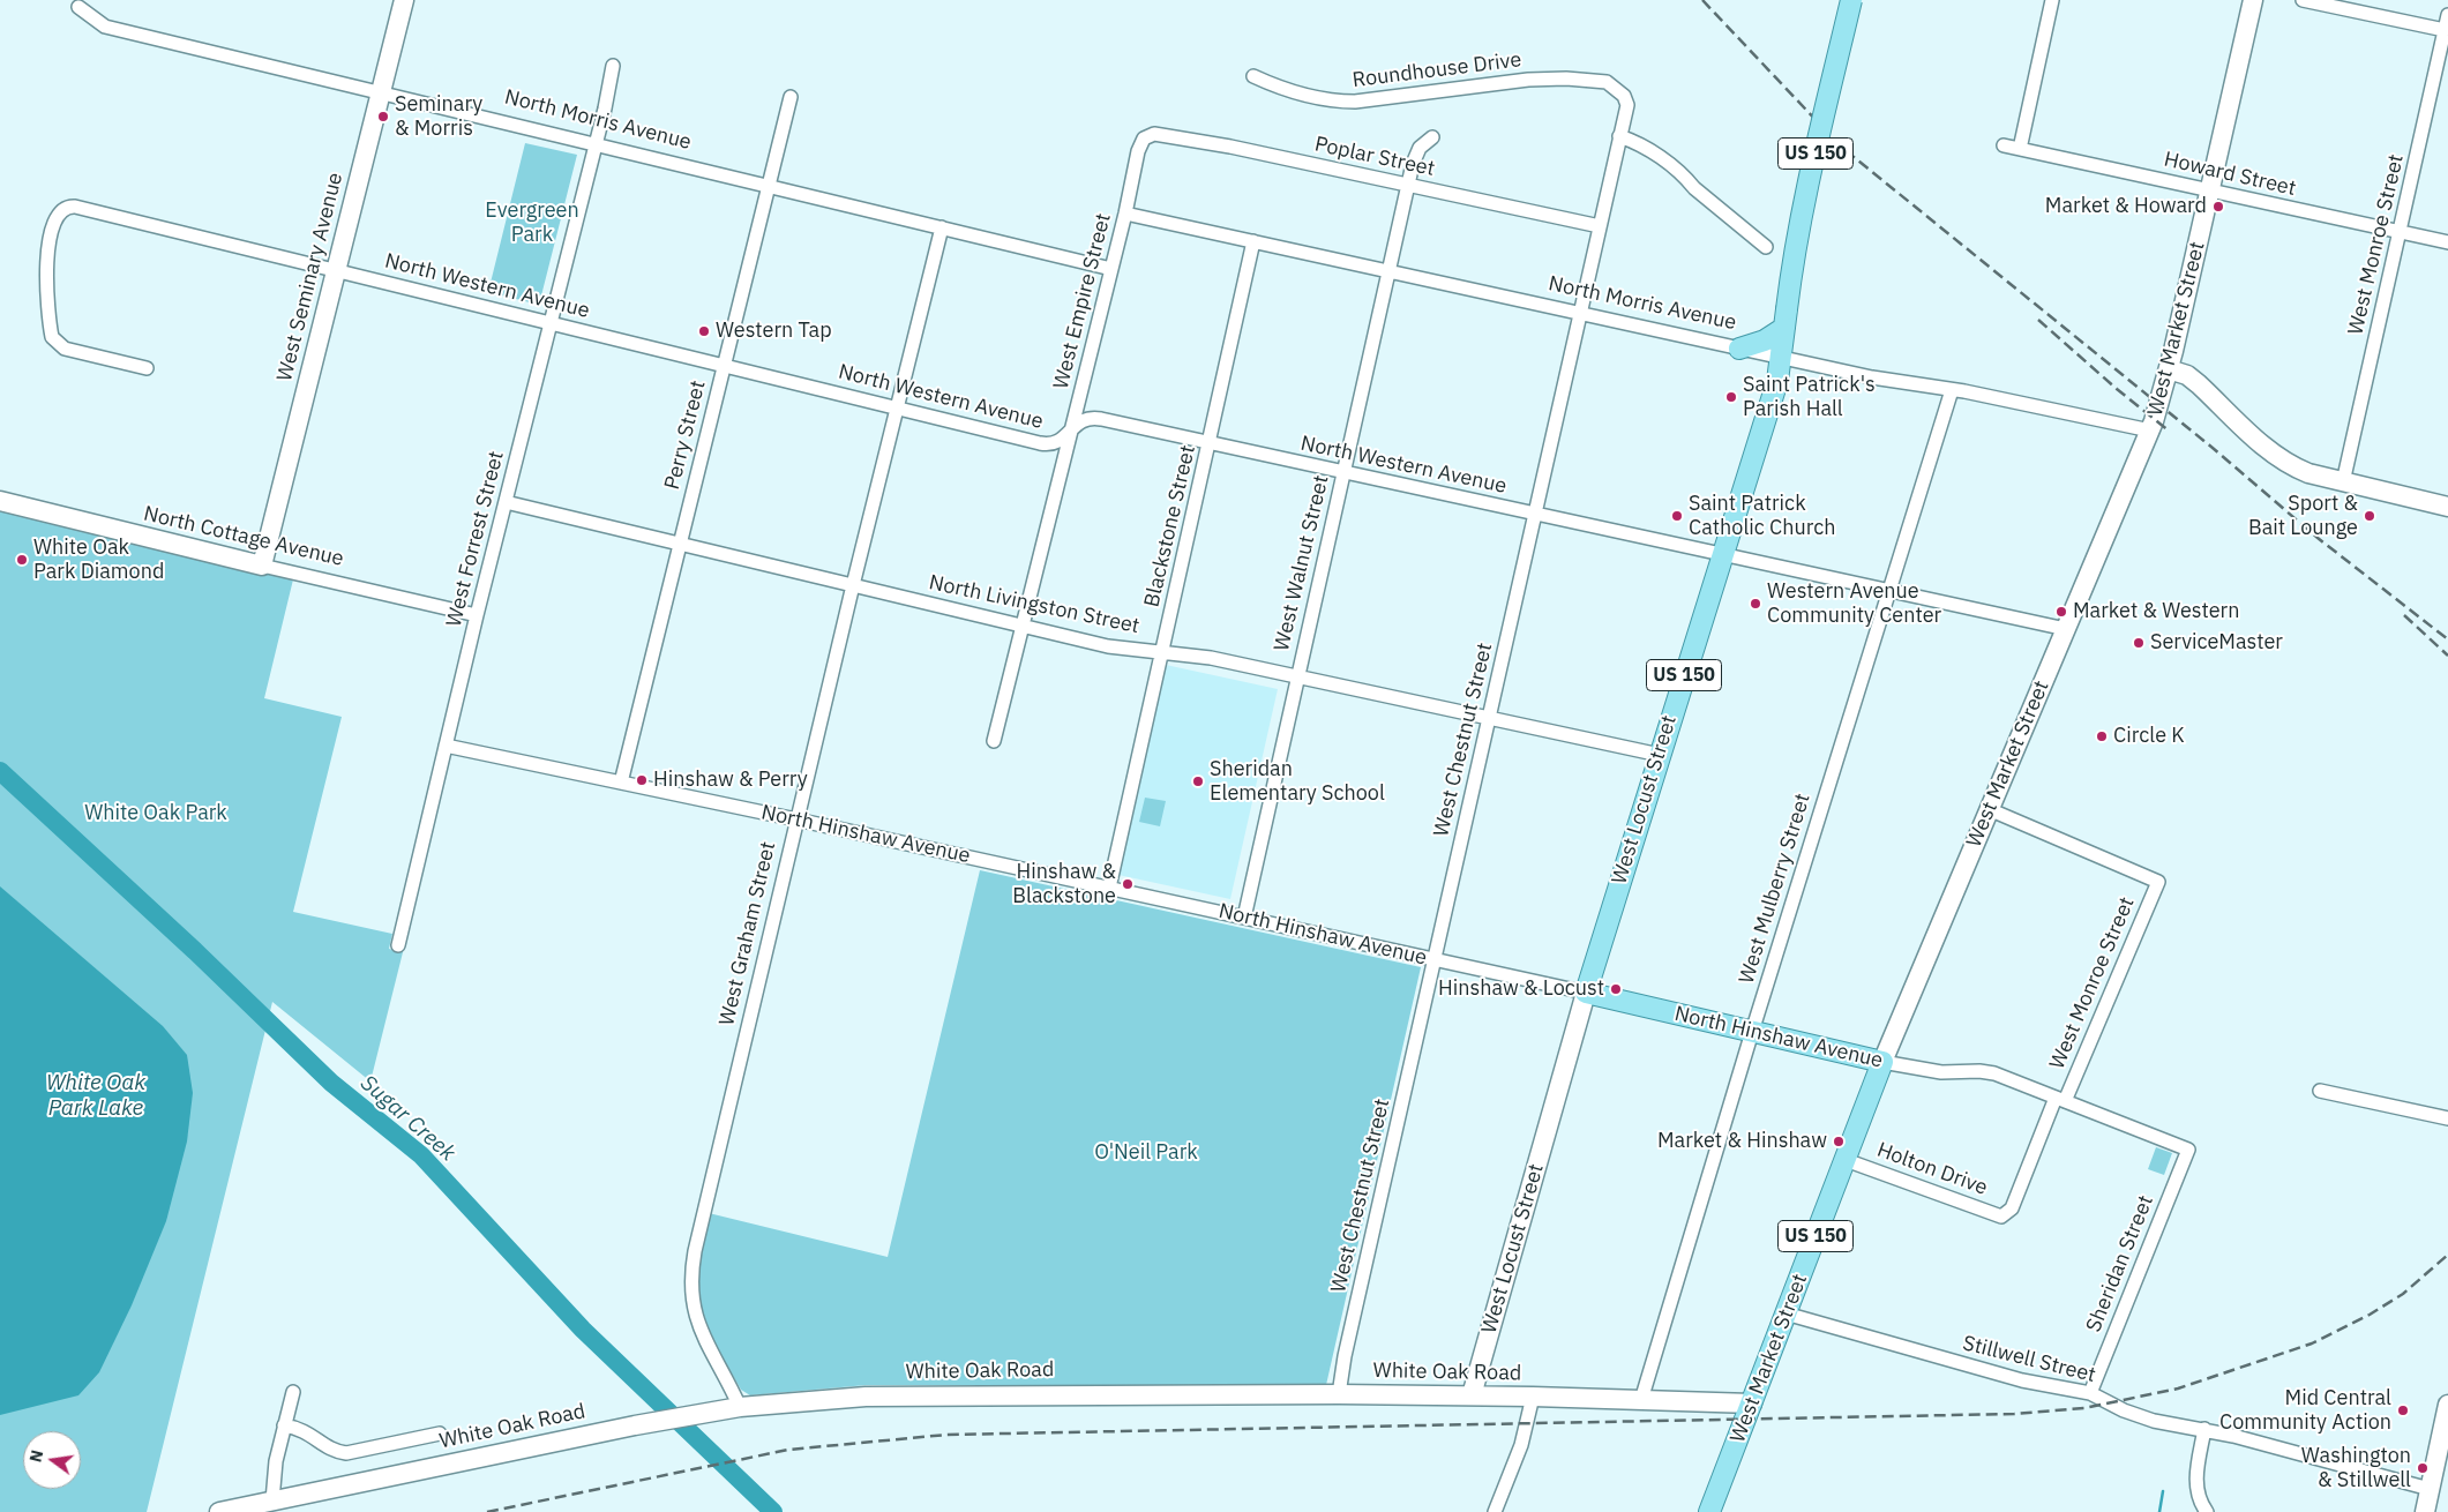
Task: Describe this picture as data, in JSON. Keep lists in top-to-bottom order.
{
  "streets": {
    "main road": [
      "US 150",
      "West Market Street",
      "West Locust Street",
      "North Hinshaw Avenue"
    ],
    "street": [
      "Roundhouse Drive",
      "North Morris Avenue",
      "Poplar Street",
      "Howard Street",
      "West Monroe Street",
      "West Seminary Avenue",
      "North Western Avenue",
      "West Empire Street",
      "Perry Street",
      "Blackstone Street",
      "North Cottage Avenue",
      "West Forrest Street",
      "West Walnut Street",
      "North Livingston Street",
      "West Chestnut Street",
      "West Mulberry Street",
      "West Graham Street",
      "Holton Drive",
      "Sheridan Street",
      "Stillwell Street",
      "White Oak Road"
    ]
  },
  "crossings": [
    ["Roundhouse Drive", "West Chestnut Street"],
    ["North Morris Avenue", "West Seminary Avenue"],
    ["North Morris Avenue", "West Empire Street"],
    ["North Morris Avenue", "West Market Street"],
    ["North Morris Avenue", "Perry Street"],
    ["North Morris Avenue", "Blackstone Street"],
    ["North Morris Avenue", "West Forrest Street"],
    ["North Morris Avenue", "West Walnut Street"],
    ["North Morris Avenue", "West Chestnut Street"],
    ["North Morris Avenue", "West Locust Street"],
    ["North Morris Avenue", "West Mulberry Street"],
    ["North Morris Avenue", "West Graham Street"],
    ["Poplar Street", "West Empire Street"],
    ["Poplar Street", "West Walnut Street"],
    ["Poplar Street", "West Chestnut Street"],
    ["Howard Street", "West Monroe Street"],
    ["Howard Street", "West Market Street"],
    ["West Monroe Street", "West Market Street"],
    ["West Monroe Street", "North Hinshaw Avenue"],
    ["West Monroe Street", "Holton Drive"],
    ["West Seminary Avenue", "North Western Avenue"],
    ["West Seminary Avenue", "North Cottage Avenue"],
    ["North Western Avenue", "West Empire Street"],
    ["North Western Avenue", "West Market Street"],
    ["North Western Avenue", "Perry Street"],
    ["North Western Avenue", "Blackstone Street"],
    ["North Western Avenue", "West Forrest Street"],
    ["North Western Avenue", "West Walnut Street"],
    ["North Western Avenue", "West Chestnut Street"],
    ["North Western Avenue", "West Locust Street"],
    ["North Western Avenue", "West Mulberry Street"],
    ["North Western Avenue", "West Graham Street"],
    ["West Empire Street", "North Livingston Street"],
    ["West Market Street", "North Hinshaw Avenue"],
    ["West Market Street", "Holton Drive"],
    ["West Market Street", "Stillwell Street"],
    ["West Market Street", "White Oak Road"],
    ["Perry Street", "North Livingston Street"],
    ["Perry Street", "North Hinshaw Avenue"],
    ["Blackstone Street", "North Livingston Street"],
    ["Blackstone Street", "North Hinshaw Avenue"],
    ["North Cottage Avenue", "West Forrest Street"],
    ["West Forrest Street", "North Livingston Street"],
    ["West Forrest Street", "North Hinshaw Avenue"],
    ["West Walnut Street", "North Livingston Street"],
    ["West Walnut Street", "North Hinshaw Avenue"],
    ["North Livingston Street", "West Chestnut Street"],
    ["North Livingston Street", "West Locust Street"],
    ["North Livingston Street", "West Graham Street"],
    ["West Chestnut Street", "North Hinshaw Avenue"],
    ["West Chestnut Street", "White Oak Road"],
    ["West Locust Street", "North Hinshaw Avenue"],
    ["West Locust Street", "White Oak Road"],
    ["North Hinshaw Avenue", "West Mulberry Street"],
    ["North Hinshaw Avenue", "West Graham Street"],
    ["North Hinshaw Avenue", "Sheridan Street"],
    ["West Mulberry Street", "White Oak Road"],
    ["West Graham Street", "White Oak Road"],
    ["Sheridan Street", "Stillwell Street"]
  ],
  "water": ["White Oak Park Lake", "Sugar Creek"],
  "parks": ["Evergreen Park", "White Oak Park", "O'Neil Park"],
  "places": [
    "Seminary & Morris",
    "Market & Howard",
    "Western Tap",
    "Saint Patrick's Parish Hall",
    "Saint Patrick Catholic Church",
    "Sport & Bait Lounge",
    "White Oak Park Diamond",
    "Western Avenue Community Center",
    "Market & Western",
    "ServiceMaster",
    "Circle K",
    "Hinshaw & Perry",
    "Sheridan Elementary School",
    "Hinshaw & Blackstone",
    "Hinshaw & Locust",
    "Market & Hinshaw",
    "Mid Central Community Action",
    "Washington & Stillwell"
  ],
  "north": "left"
}
